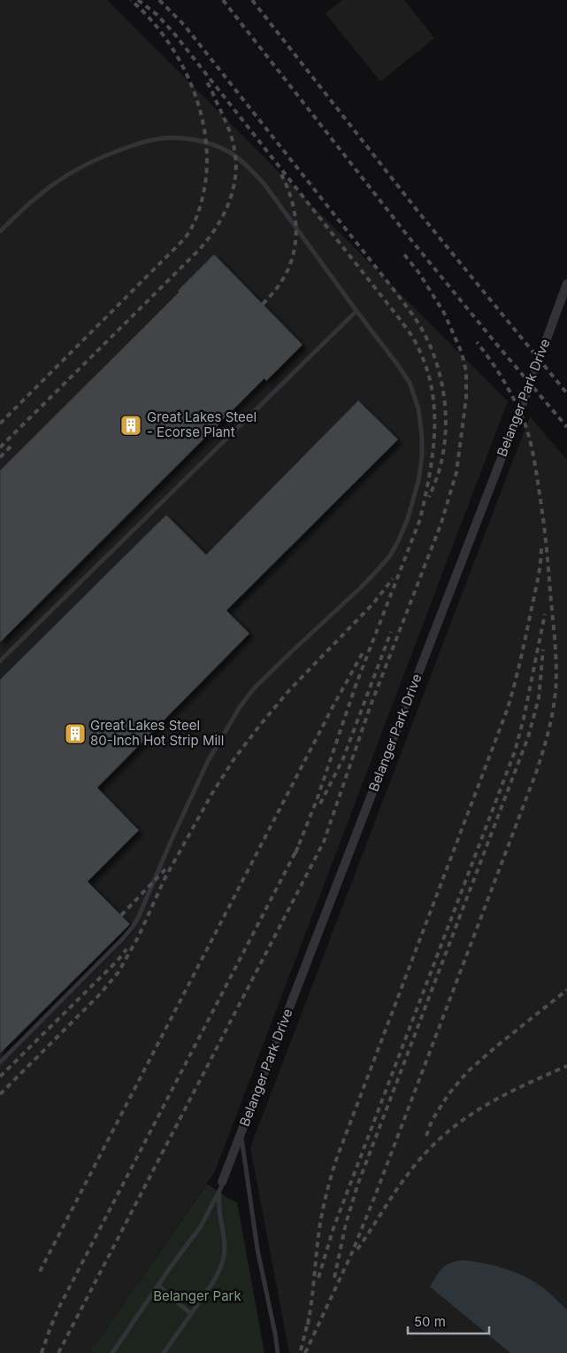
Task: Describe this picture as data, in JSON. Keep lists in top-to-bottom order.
{
  "streets": {
    "street": ["Belanger Park Drive"]
  },
  "parks": ["Belanger Park"],
  "places": {
    "building": ["Great Lakes Steel - Ecorse Plant", "Great Lakes Steel 80-Inch Hot Strip Mill"]
  },
  "scale_bar": "50 m"
}
